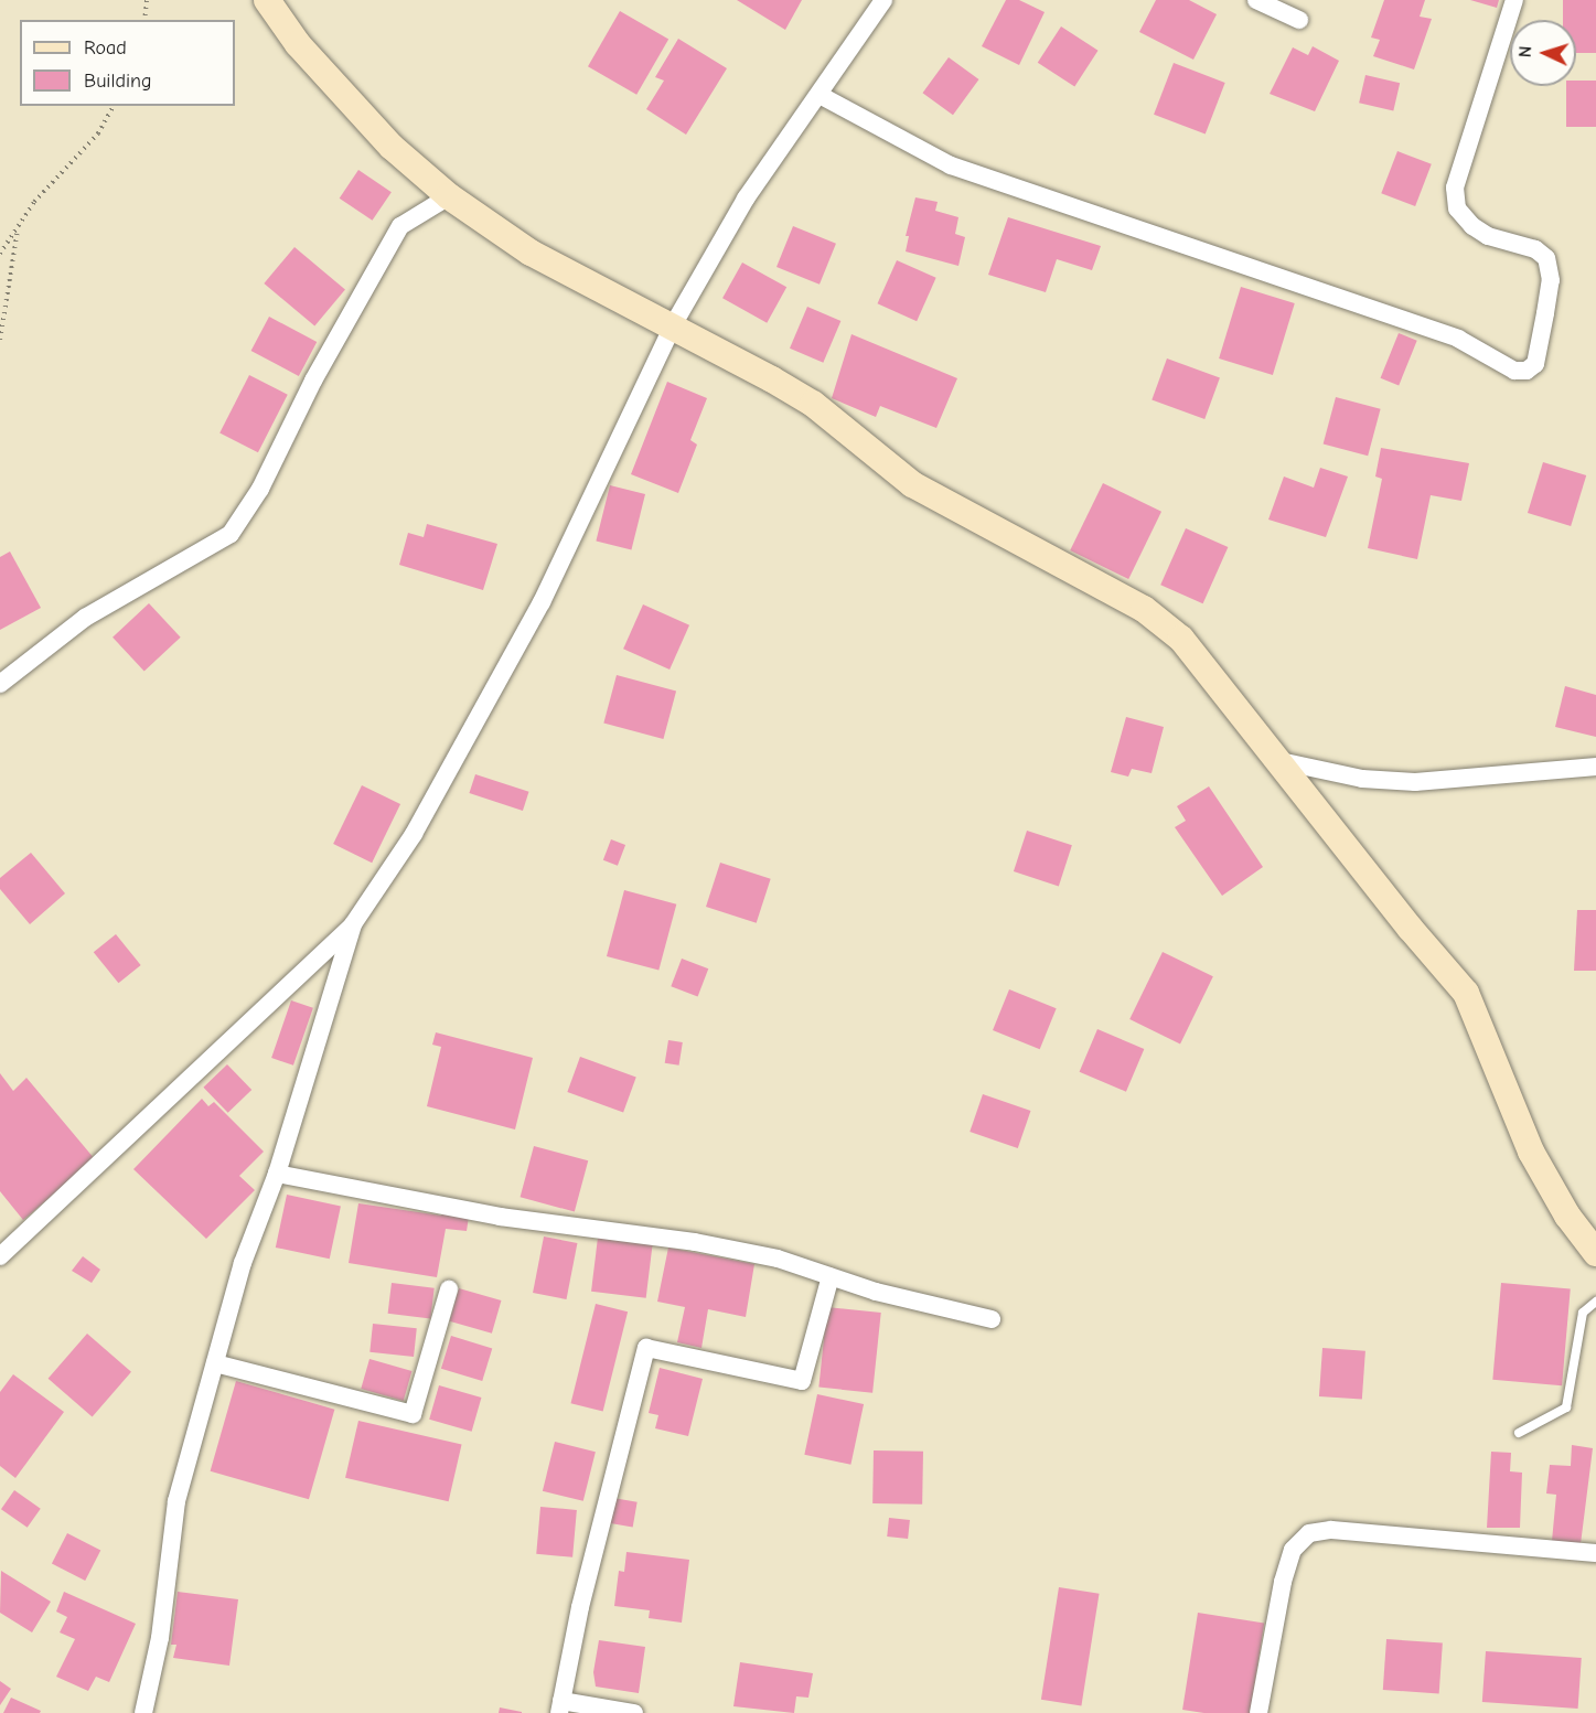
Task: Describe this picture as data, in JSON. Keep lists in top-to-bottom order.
{
  "legend": ["Road", "Building"],
  "north": "left"
}
